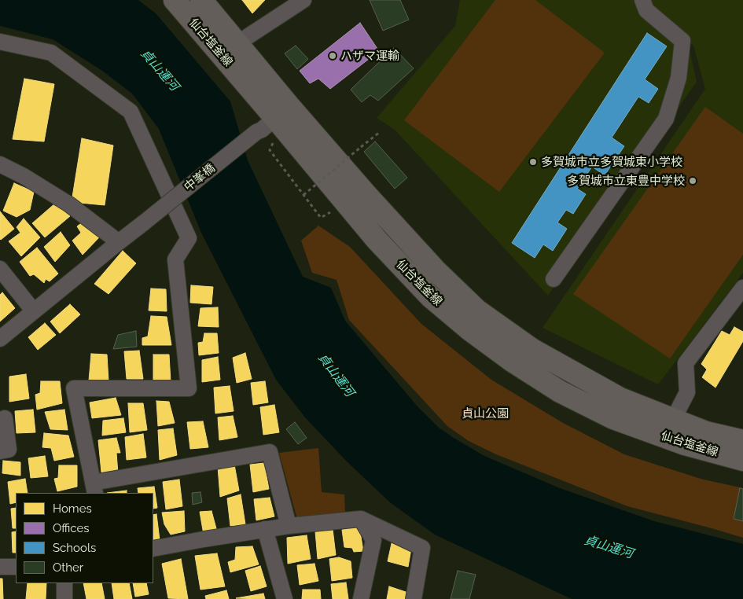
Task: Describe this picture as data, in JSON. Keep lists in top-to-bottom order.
{
  "streets": {
    "main road": ["仙台塩釜線"],
    "street": ["中峯橋"]
  },
  "crossings": [
    ["仙台塩釜線", "中峯橋"]
  ],
  "water": ["貞山運河"],
  "parks": ["貞山公園"],
  "places": ["ハザマ運輸", "多賀城市立多賀城東小学校", "多賀城市立東豊中学校"],
  "legend": [
    "Homes",
    "Offices",
    "Schools",
    "Other"
  ]
}
